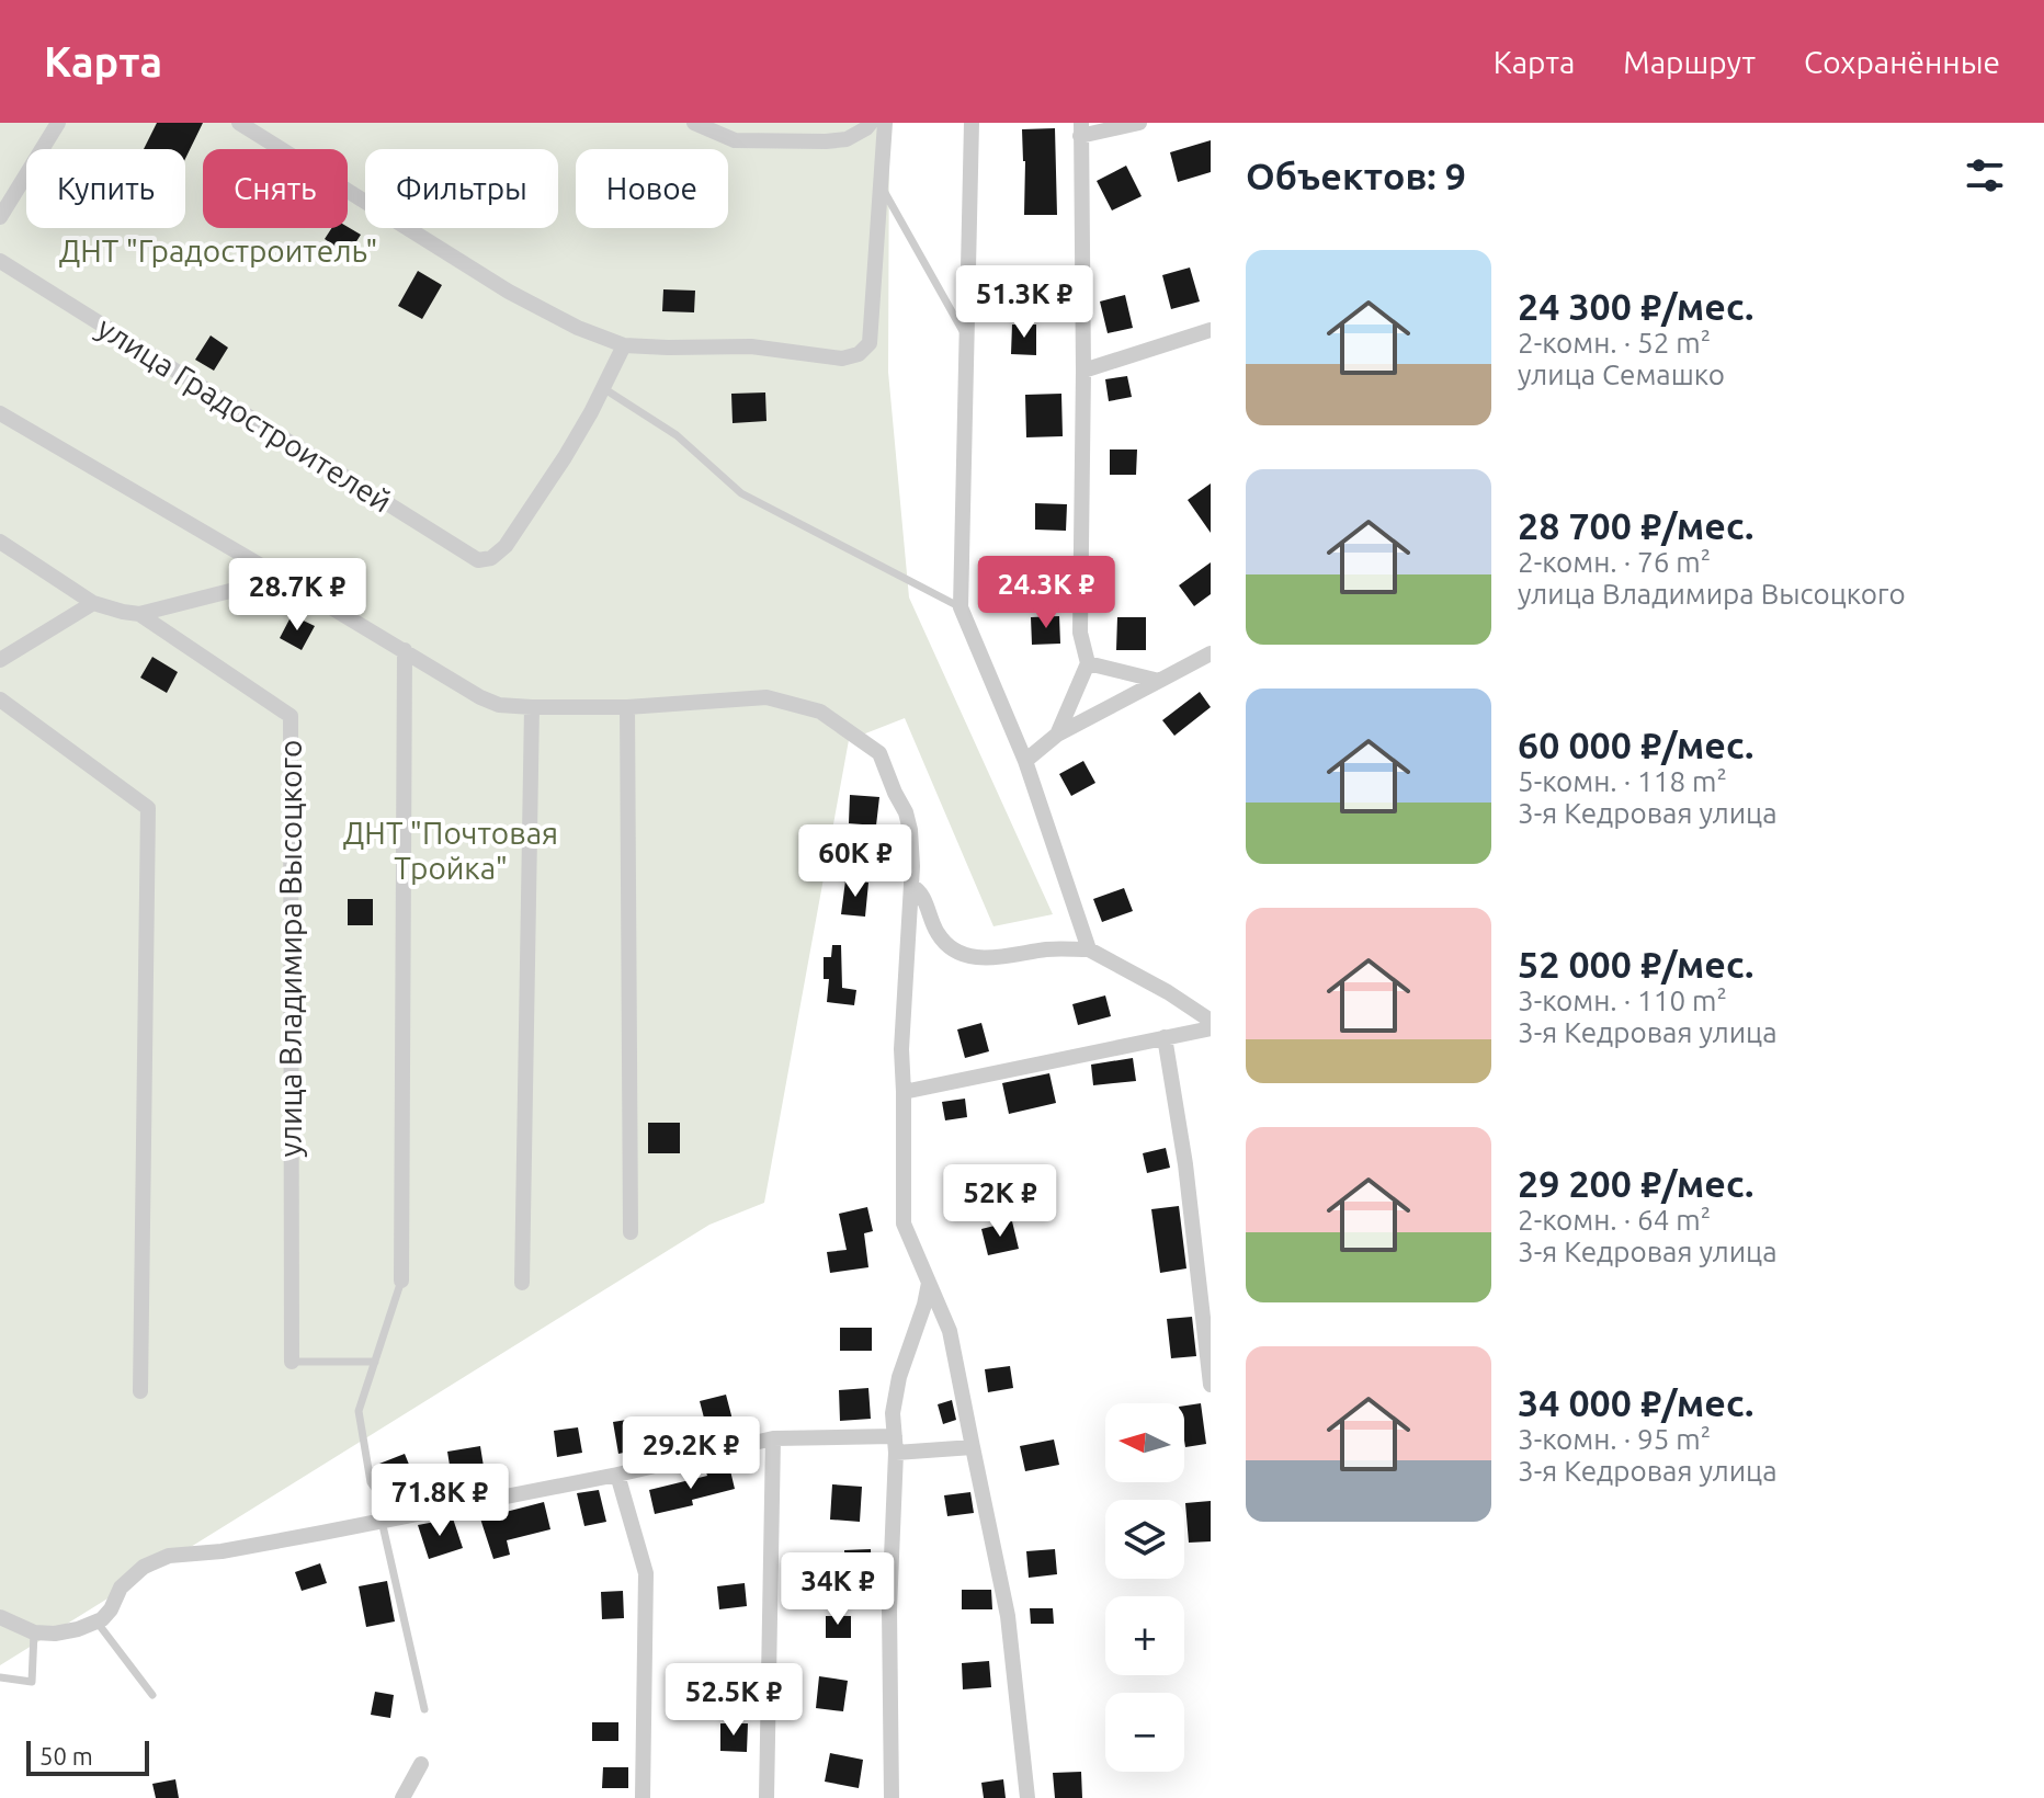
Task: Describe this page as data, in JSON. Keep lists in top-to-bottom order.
{
  "streets": {
    "street": ["улица Градостроителей", "улица Владимира Высоцкого"]
  },
  "parks": ["ДНТ \"Градостроитель\"", "ДНТ \"Почтовая Тройка\""],
  "scale_bar": "50 m",
  "north": "left",
  "page": {
    "header": "Карта",
    "nav": ["Карта", "Маршрут", "Сохранённые"],
    "heading": "Объектов: 9",
    "chip": [
      "Купить",
      "Снять",
      "Фильтры",
      "Новое"
    ],
    "list": [
      {
        "name": "24 300 ₽/мес.",
        "note": "2-комн. · 52 m² · улица Семашко"
      },
      {
        "name": "28 700 ₽/мес.",
        "note": "2-комн. · 76 m² · улица Владимира Высоцкого"
      },
      {
        "name": "60 000 ₽/мес.",
        "note": "5-комн. · 118 m² · 3-я Кедровая улица"
      },
      {
        "name": "52 000 ₽/мес.",
        "note": "3-комн. · 110 m² · 3-я Кедровая улица"
      },
      {
        "name": "29 200 ₽/мес.",
        "note": "2-комн. · 64 m² · 3-я Кедровая улица"
      },
      {
        "name": "34 000 ₽/мес.",
        "note": "3-комн. · 95 m² · 3-я Кедровая улица"
      }
    ],
    "price": [
      "51.3K ₽",
      "24.3K ₽",
      "28.7K ₽",
      "60K ₽",
      "52K ₽",
      "29.2K ₽",
      "71.8K ₽",
      "34K ₽",
      "52.5K ₽"
    ],
    "map_buttons": ["+", "−"],
    "scale": "50 m"
  }
}
